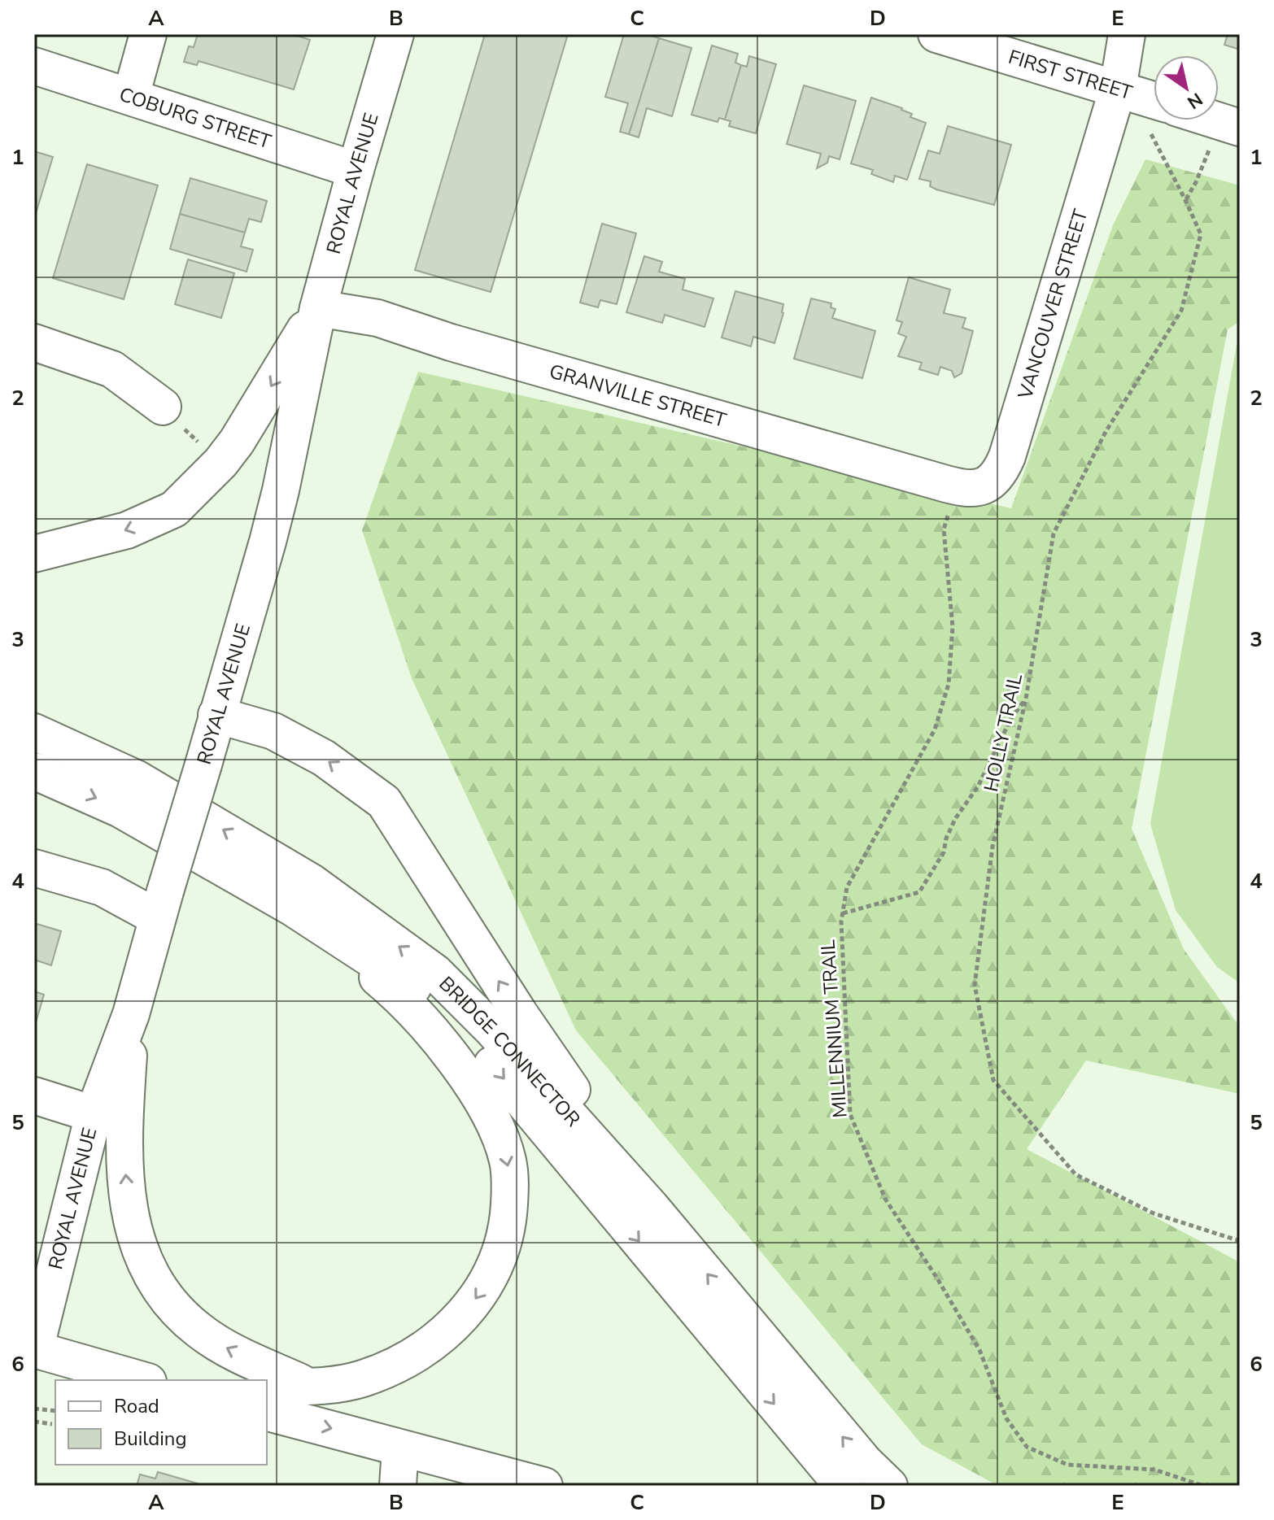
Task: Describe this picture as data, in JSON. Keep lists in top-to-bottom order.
{
  "streets": {
    "main road": [
      "FIRST STREET",
      "COBURG STREET",
      "ROYAL AVENUE",
      "VANCOUVER STREET",
      "GRANVILLE STREET",
      "BRIDGE CONNECTOR"
    ],
    "path": ["HOLLY TRAIL", "MILLENNIUM TRAIL"]
  },
  "crossings": [
    ["FIRST STREET", "VANCOUVER STREET"],
    ["COBURG STREET", "ROYAL AVENUE"],
    ["ROYAL AVENUE", "GRANVILLE STREET"],
    ["VANCOUVER STREET", "GRANVILLE STREET"],
    ["VANCOUVER STREET", "MILLENNIUM TRAIL"],
    ["GRANVILLE STREET", "MILLENNIUM TRAIL"]
  ],
  "legend": ["Road", "Building"],
  "north": "bottom right",
  "grid": {
    "columns": [
      "A",
      "B",
      "C",
      "D",
      "E"
    ],
    "rows": [
      "1",
      "2",
      "3",
      "4",
      "5",
      "6"
    ]
  }
}
